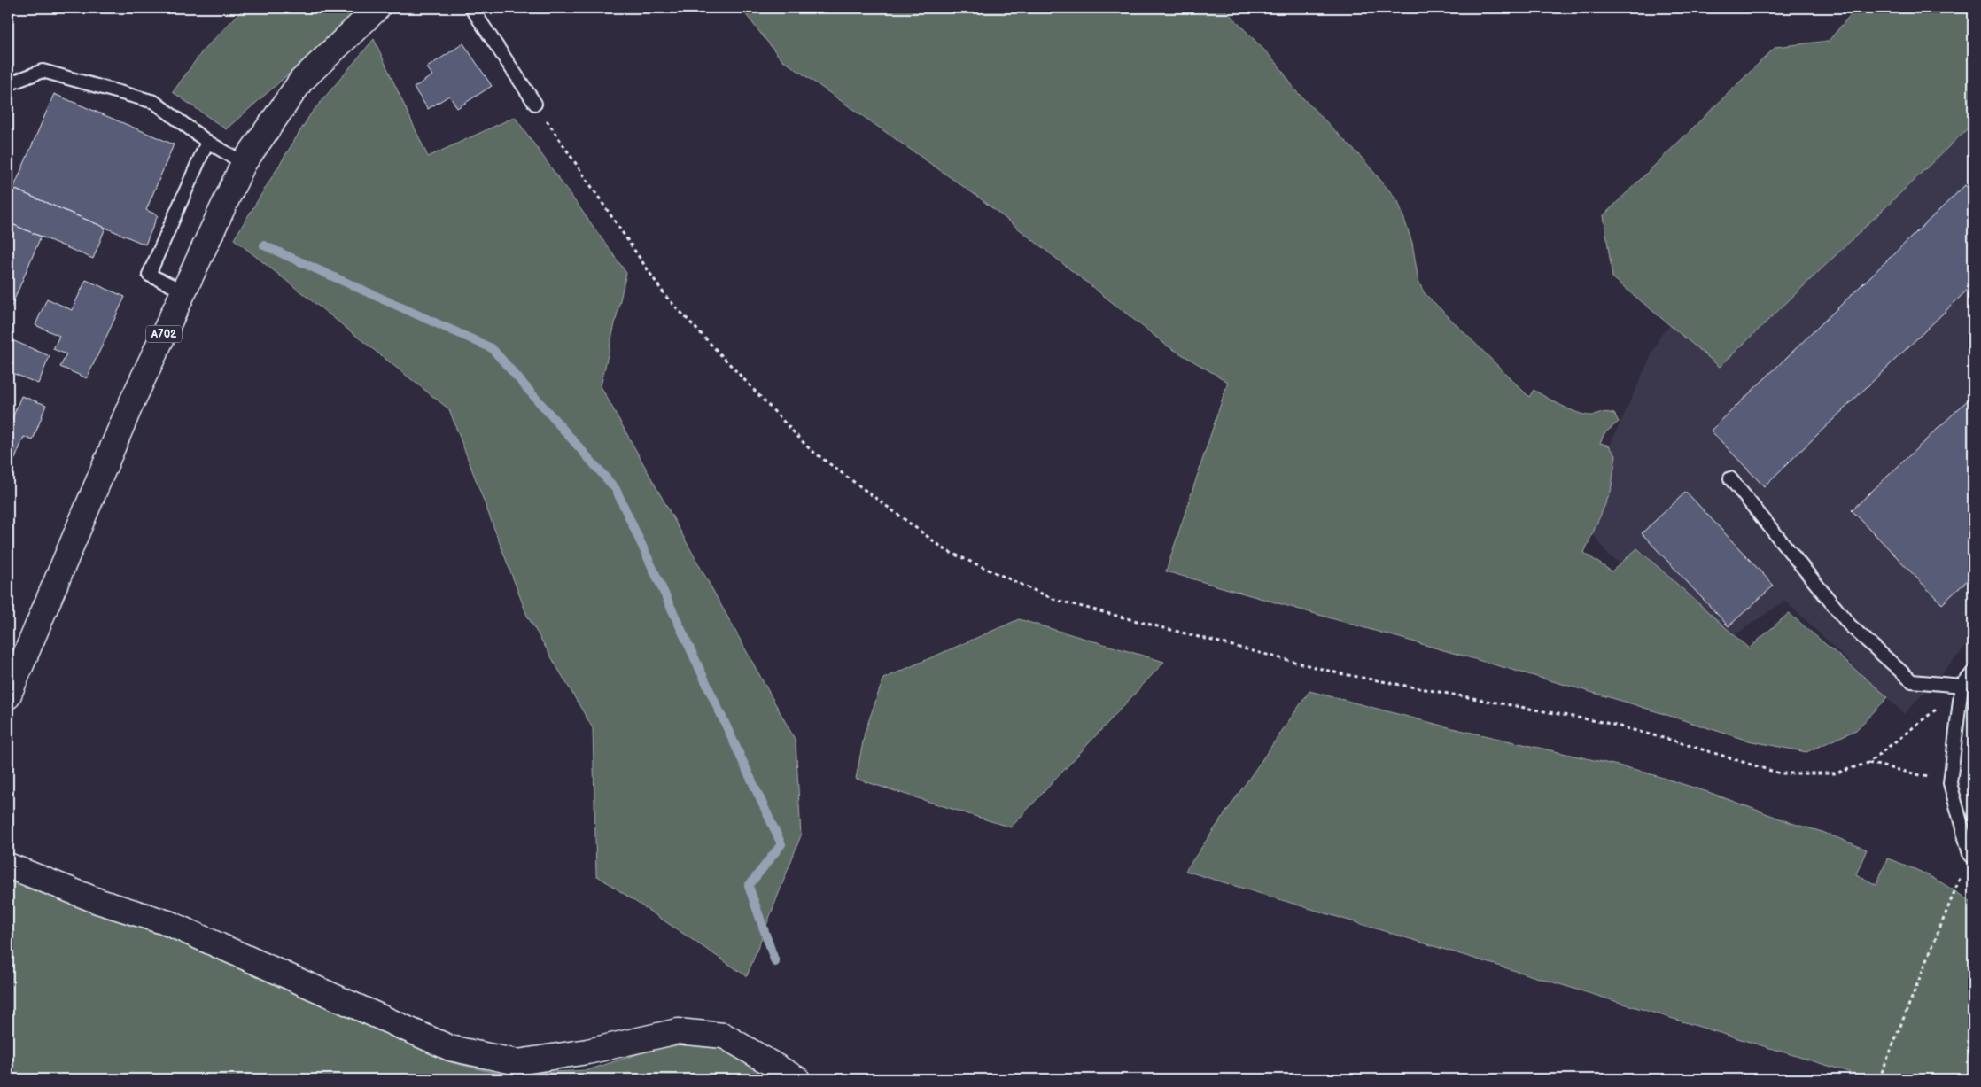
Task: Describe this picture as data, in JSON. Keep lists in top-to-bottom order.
{
  "streets": {
    "main road": ["A702"]
  }
}
